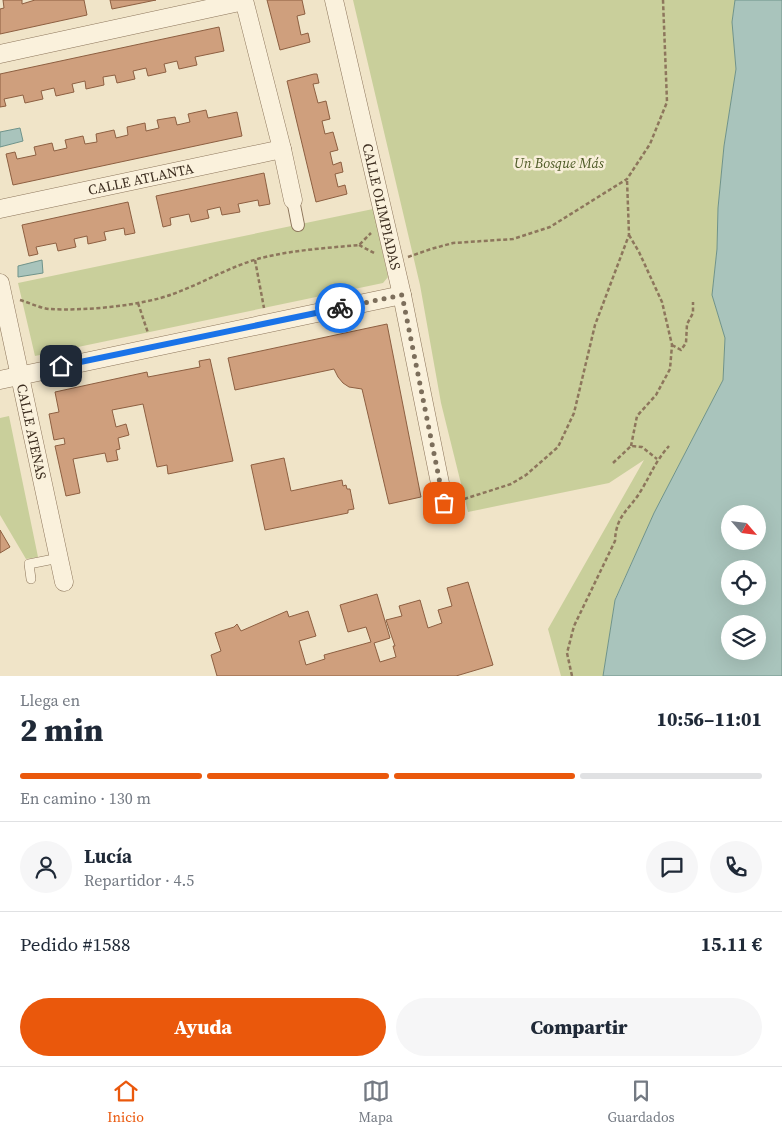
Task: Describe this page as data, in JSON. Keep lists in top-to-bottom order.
{
  "streets": {
    "street": ["CALLE ATLANTA", "CALLE OLIMPIADAS", "CALLE ATENAS"]
  },
  "parks": ["Un Bosque Más"],
  "north": "bottom right",
  "page": {
    "heading": ["2 min", "Llega en", "10:56–11:01"],
    "panel": [
      "Lucía",
      "Repartidor · 4.5",
      "Pedido #1588",
      "15.11 €"
    ],
    "bar": "En camino · 130 m",
    "buttons": ["Ayuda", "Compartir"],
    "tabs": ["Inicio", "Mapa", "Guardados"]
  }
}
